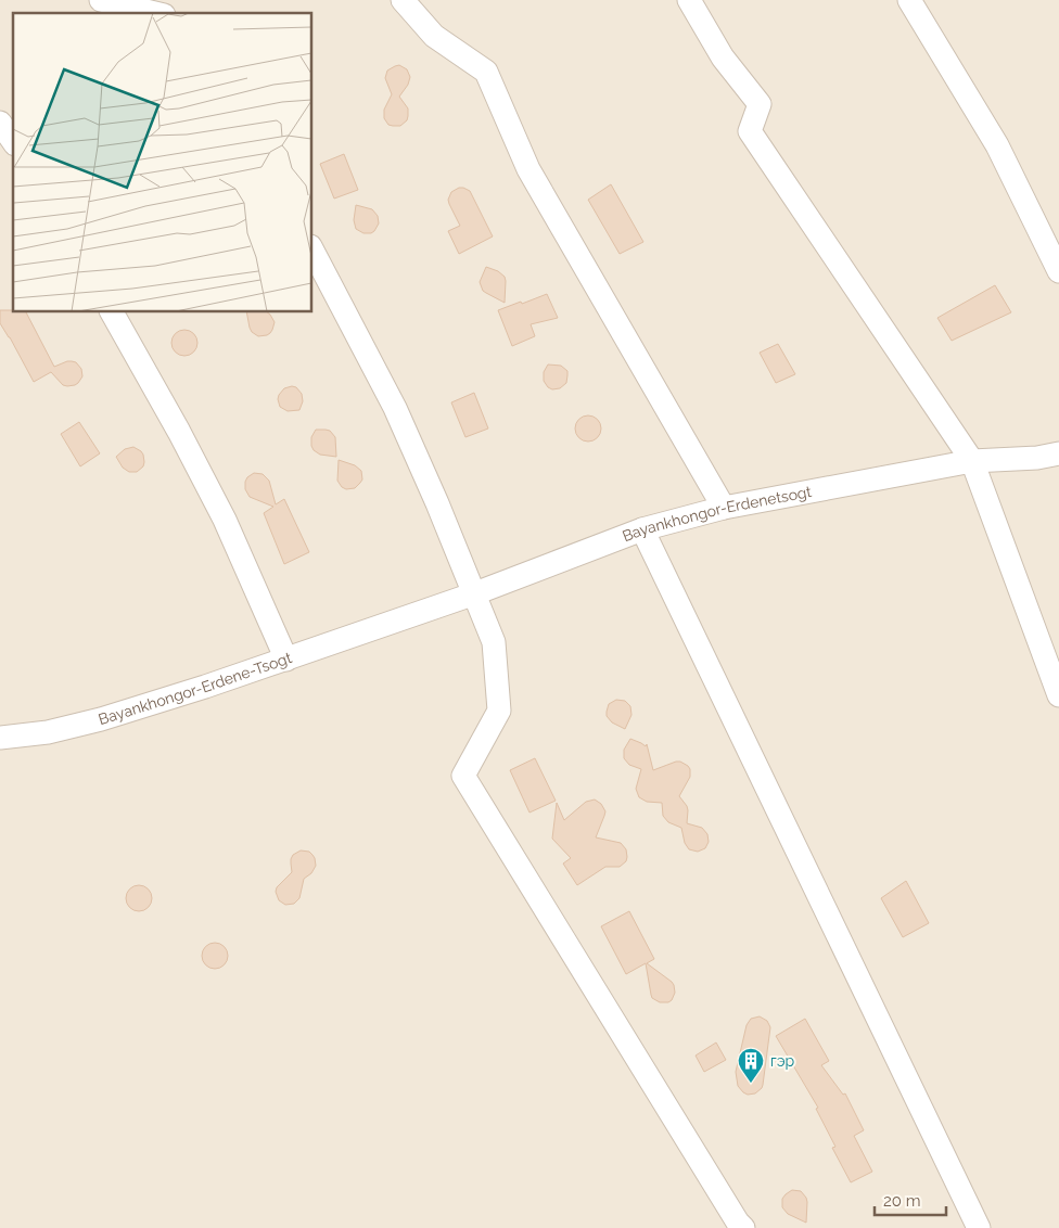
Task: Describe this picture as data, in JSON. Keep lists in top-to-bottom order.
{
  "streets": {
    "street": ["Bayankhongor-Erdenetsogt", "Bayankhongor-Erdene-Tsogt"]
  },
  "crossings": [
    ["Bayankhongor-Erdenetsogt", "Bayankhongor-Erdene-Tsogt"]
  ],
  "places": {
    "building": ["гэр"]
  },
  "scale_bar": "20 m"
}
